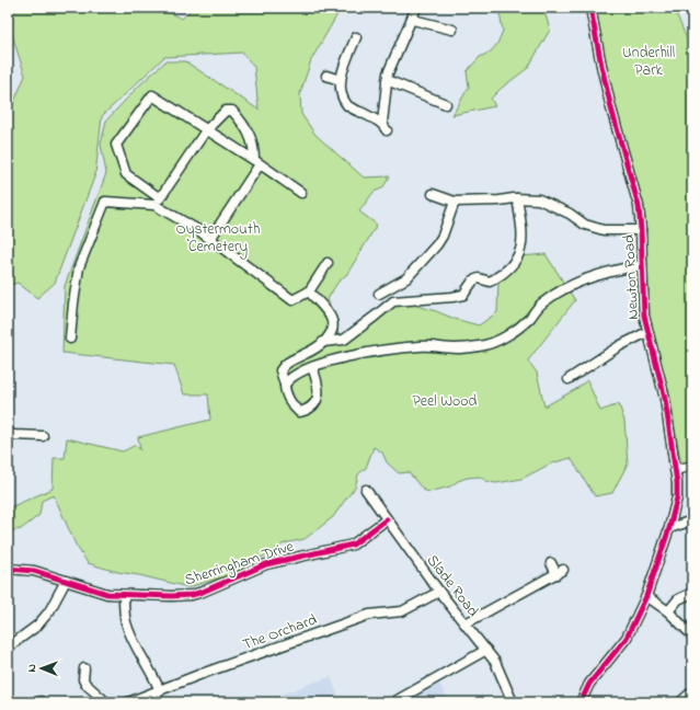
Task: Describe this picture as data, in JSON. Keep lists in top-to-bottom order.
{
  "streets": {
    "street": [
      "Newton Road",
      "Sherringham Drive",
      "Slade Road",
      "The Orchard"
    ]
  },
  "crossings": [
    ["Sherringham Drive", "Slade Road"],
    ["Slade Road", "The Orchard"]
  ],
  "parks": ["Underhill Park", "Oystermouth Cemetery", "Peel Wood"],
  "north": "left"
}
